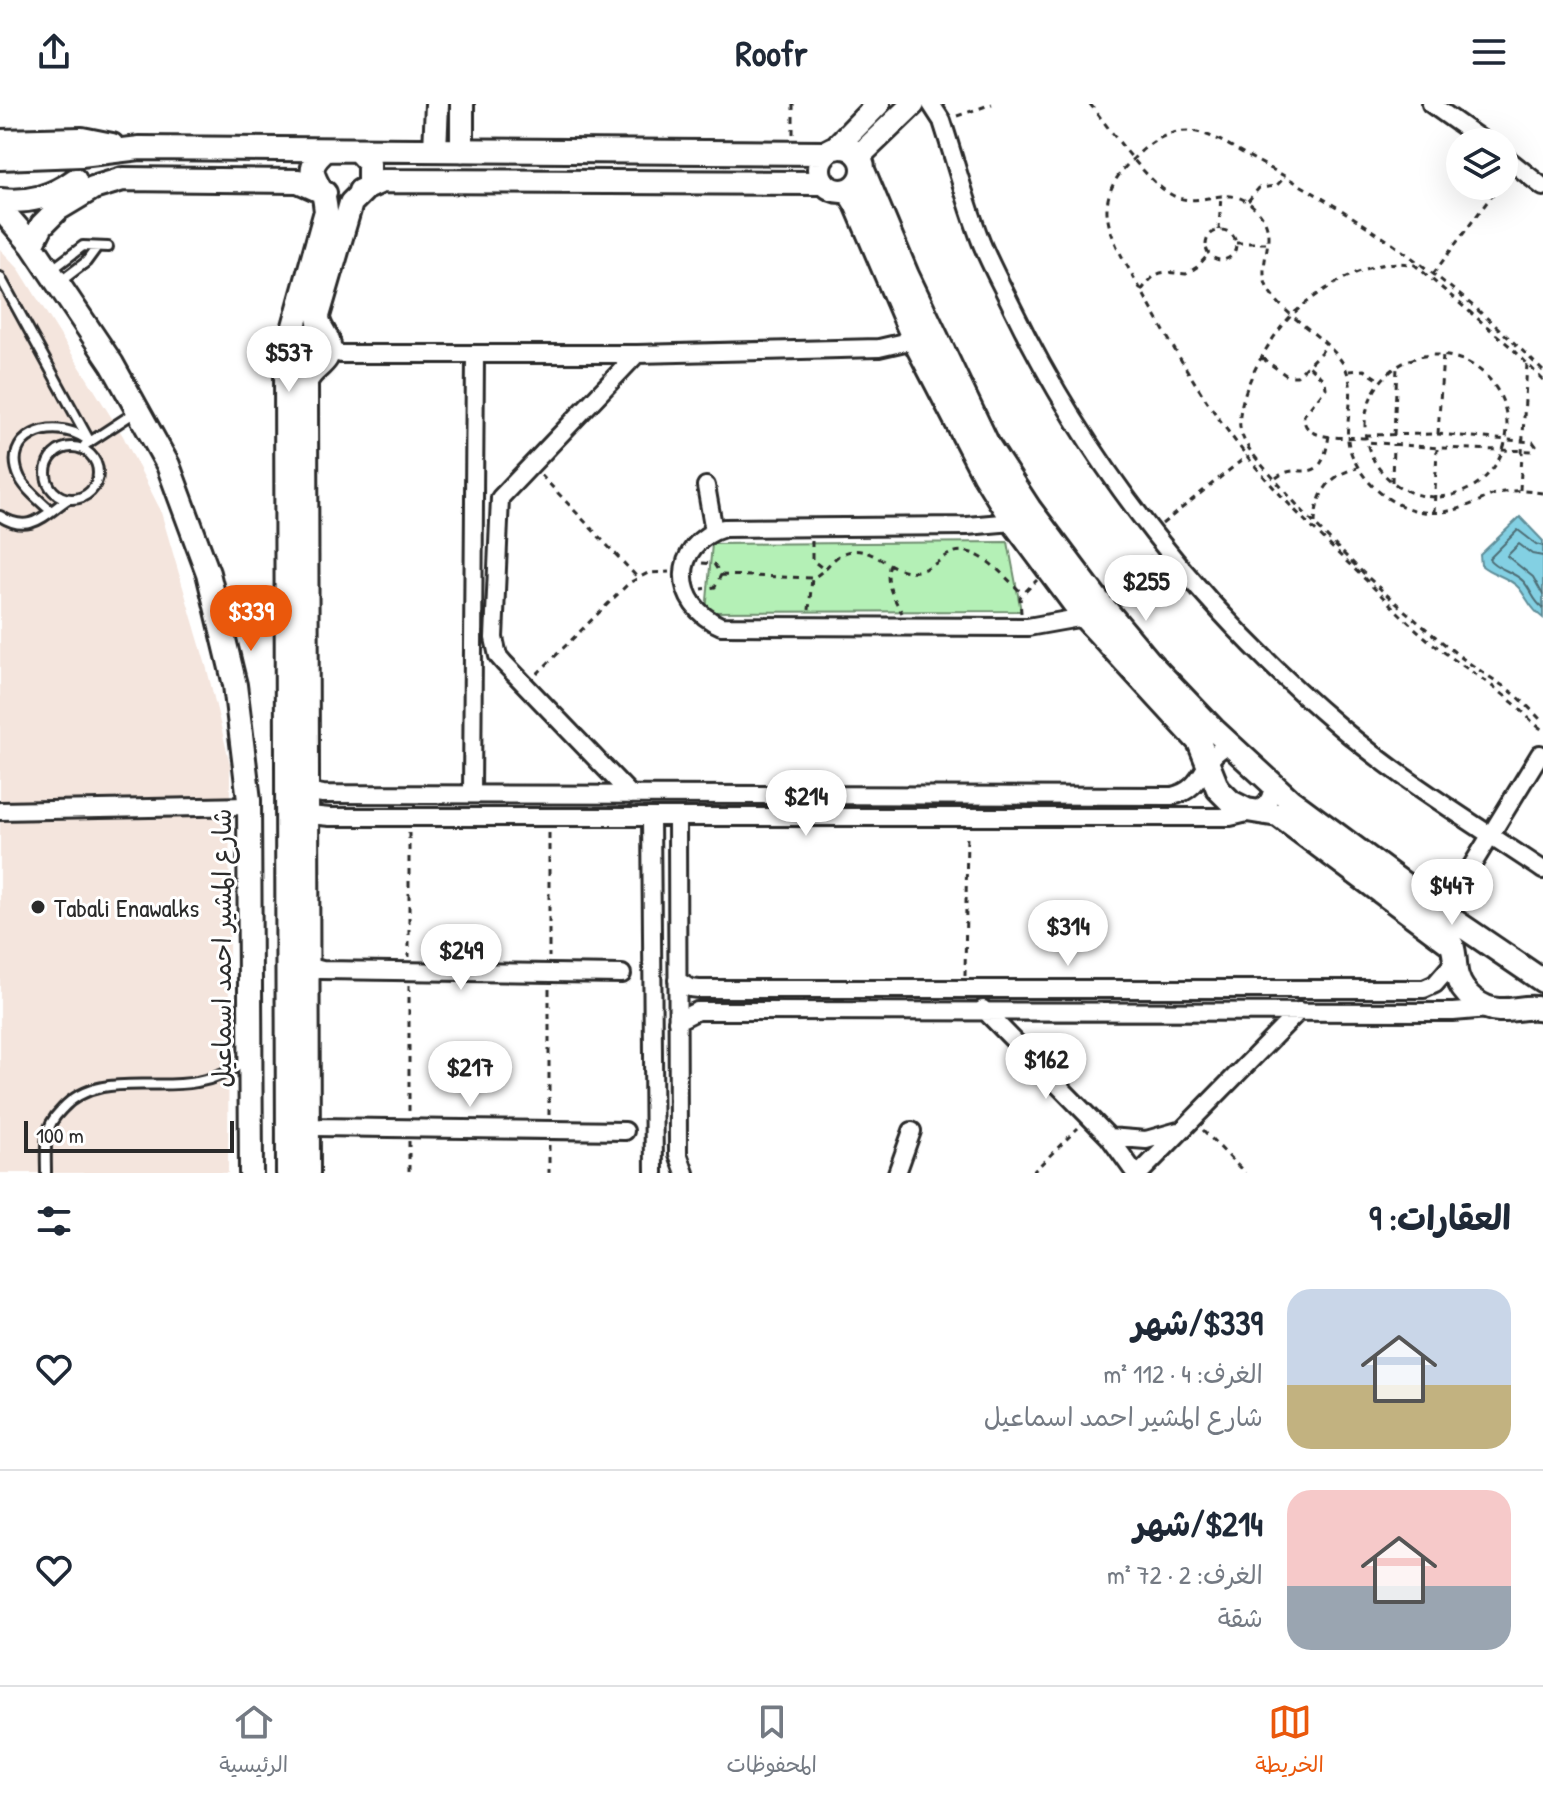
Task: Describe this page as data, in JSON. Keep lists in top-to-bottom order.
{
  "streets": {
    "street": ["شارع المشير احمد اسماعيل"]
  },
  "places": ["Tabali Enawalks"],
  "scale_bar": "100 m",
  "page": {
    "header": "Roofr",
    "price": [
      "$537",
      "$255",
      "$339",
      "$214",
      "$447",
      "$314",
      "$249",
      "$162",
      "$217"
    ],
    "scale": "100 m",
    "heading": "العقارات: 9",
    "list": [
      {
        "name": "$339/شهر",
        "note": "الغرف: 4 · 112 m² · شارع المشير احمد اسماعيل"
      },
      {
        "name": "$214/شهر",
        "note": "الغرف: 2 · 72 m² · شقة"
      }
    ],
    "tabs": ["الخريطة", "المحفوظات", "الرئيسية"]
  }
}
